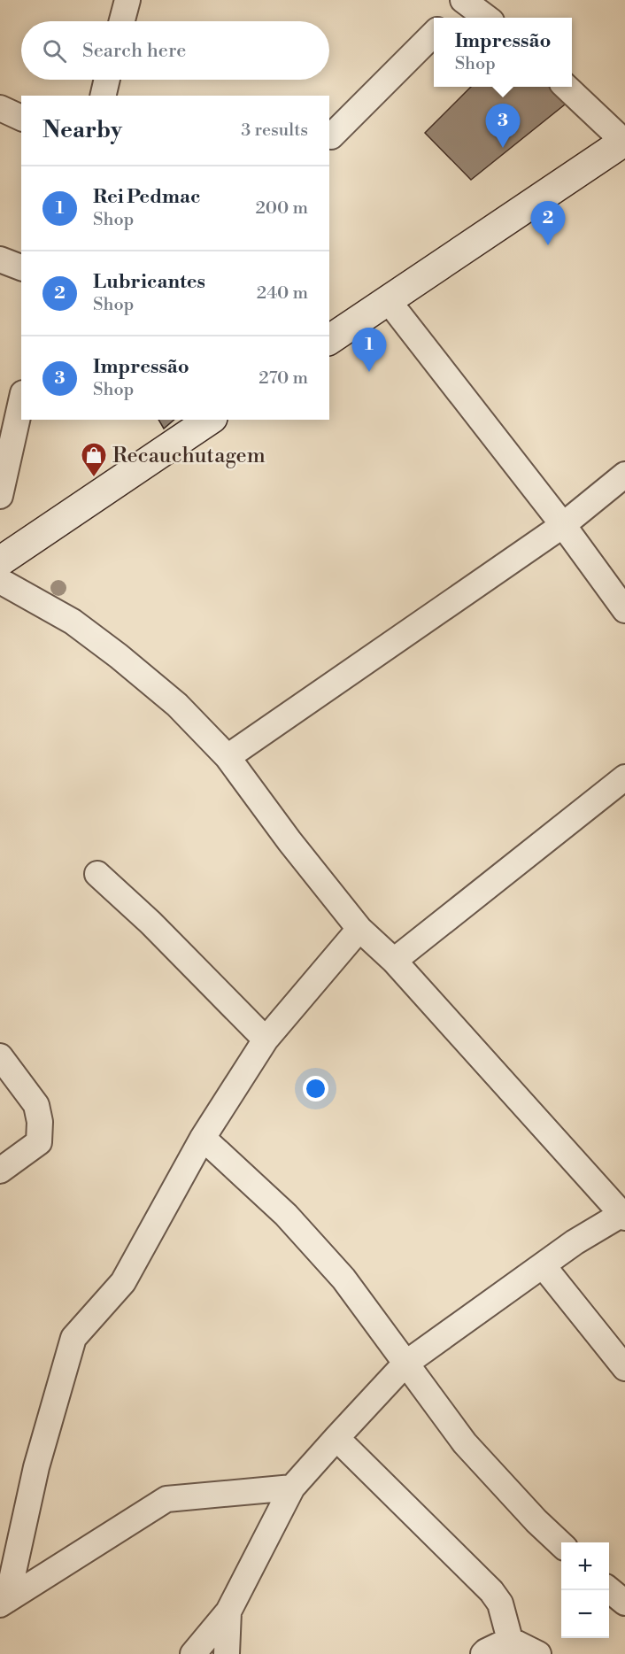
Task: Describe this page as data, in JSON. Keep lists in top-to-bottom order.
{
  "places": {
    "shop": ["Recauchutagem"]
  },
  "page": {
    "popup": ["Impressão", "Shop"],
    "search": "Search here",
    "heading": ["Nearby", "3 results"],
    "pins": ["3", "2", "1"],
    "list": [
      {
        "mark": "1",
        "name": "Rei Pedmac",
        "note": "Shop",
        "value": "200 m"
      },
      {
        "mark": "2",
        "name": "Lubricantes",
        "note": "Shop",
        "value": "240 m"
      },
      {
        "mark": "3",
        "name": "Impressão",
        "note": "Shop",
        "value": "270 m"
      }
    ],
    "map_buttons": ["+", "−"]
  }
}
